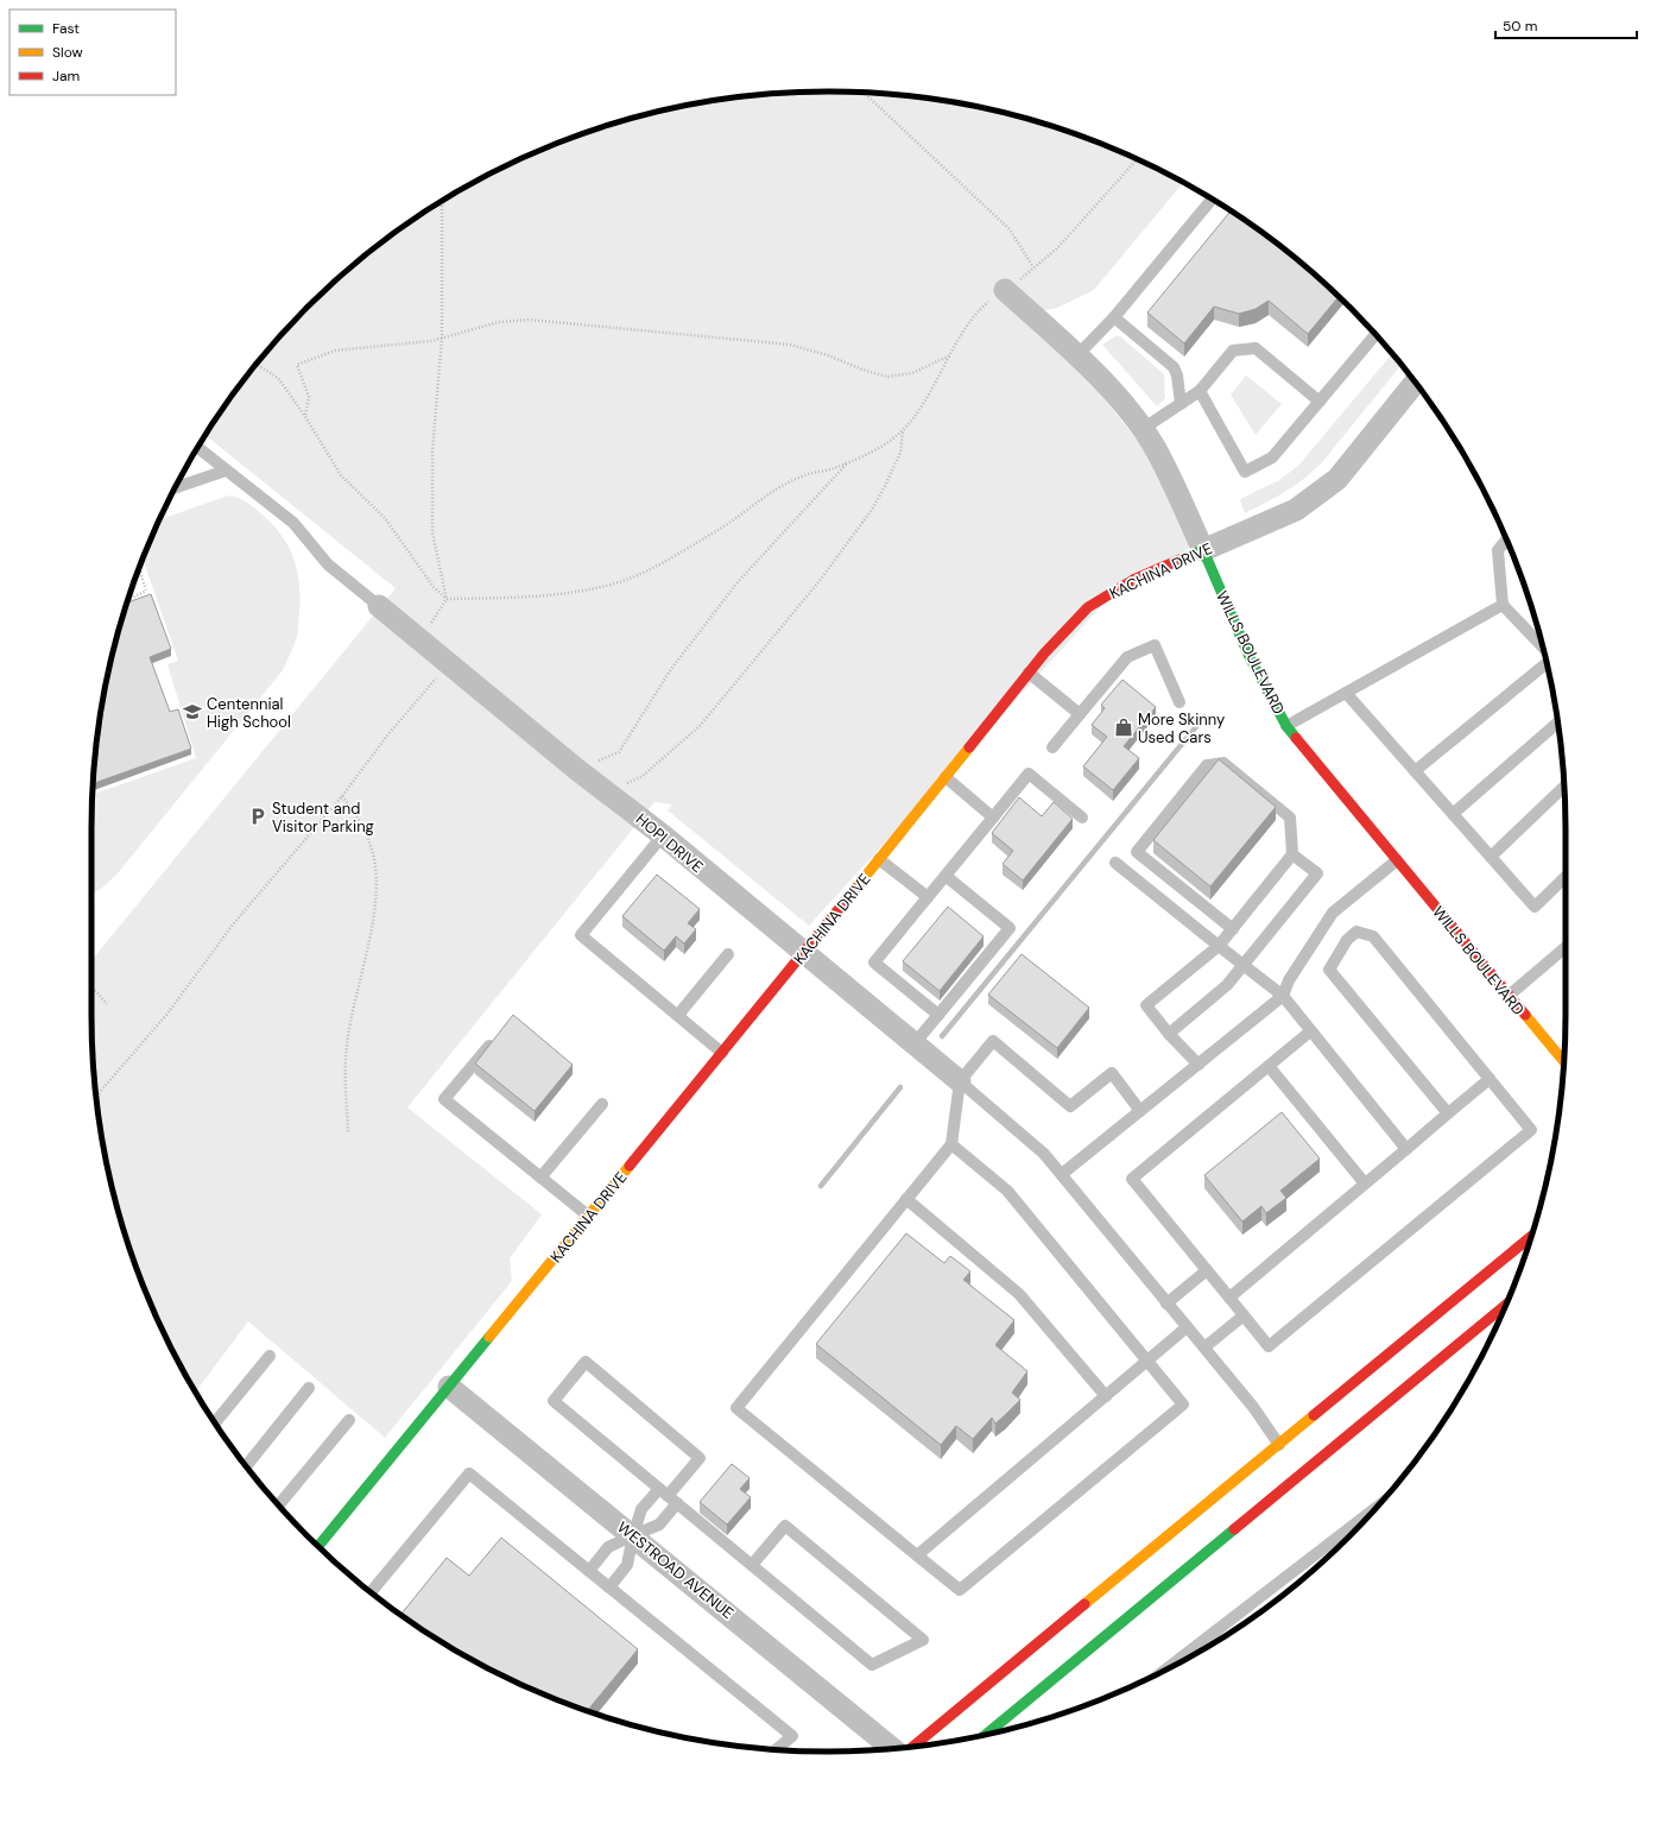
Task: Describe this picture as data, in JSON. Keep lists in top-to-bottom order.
{
  "streets": {
    "main road": ["KACHINA DRIVE", "WILLS BOULEVARD"],
    "street": ["HOPI DRIVE", "WESTROAD AVENUE"]
  },
  "crossings": [
    ["KACHINA DRIVE", "WILLS BOULEVARD"],
    ["KACHINA DRIVE", "HOPI DRIVE"],
    ["KACHINA DRIVE", "WESTROAD AVENUE"]
  ],
  "places": {
    "school or university": ["Centennial High School"],
    "shop": ["More Skinny Used Cars"],
    "parking": ["Student and Visitor Parking"]
  },
  "legend": ["Fast", "Slow", "Jam"],
  "scale_bar": "50 m"
}
